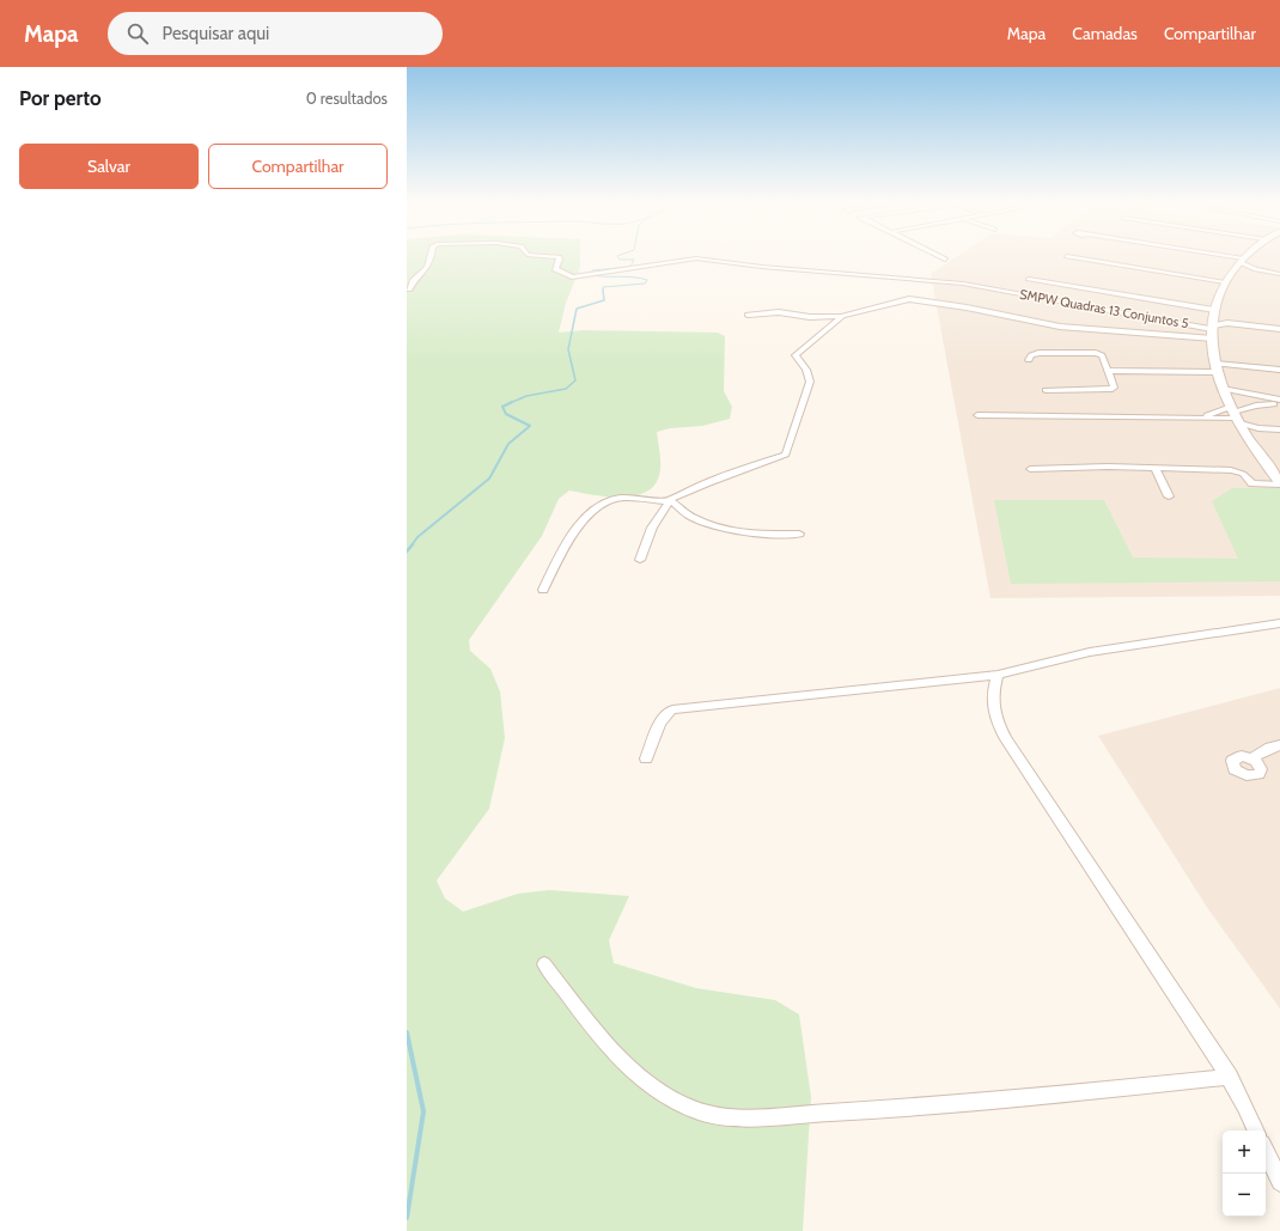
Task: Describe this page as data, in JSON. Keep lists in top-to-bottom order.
{
  "streets": {
    "street": ["SMPW Quadras 13 Conjuntos 5"]
  },
  "page": {
    "header": "Mapa",
    "search": "Pesquisar aqui",
    "nav": ["Mapa", "Camadas", "Compartilhar"],
    "heading": ["Por perto", "0 resultados"],
    "buttons": ["Salvar", "Compartilhar"],
    "map_buttons": ["+", "−"]
  }
}
